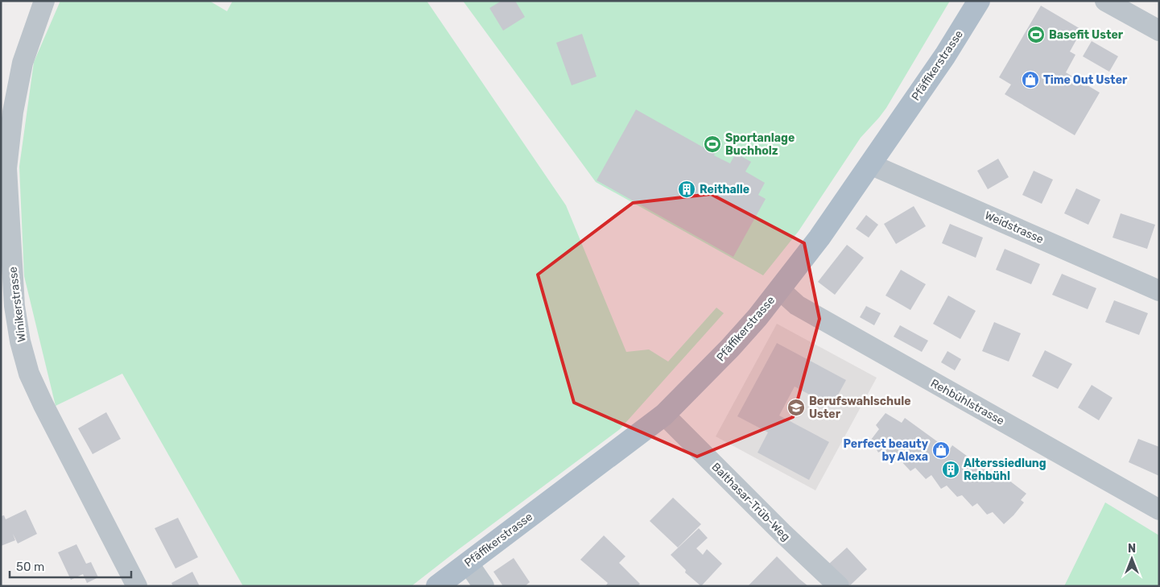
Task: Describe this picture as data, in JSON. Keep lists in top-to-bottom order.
{
  "streets": {
    "main road": ["Pfäffikerstrasse"],
    "street": [
      "Weidstrasse",
      "Winikerstrasse",
      "Rehbühlstrasse",
      "Balthasar-Trüb-Weg"
    ]
  },
  "crossings": [
    ["Pfäffikerstrasse", "Weidstrasse"],
    ["Pfäffikerstrasse", "Rehbühlstrasse"],
    ["Pfäffikerstrasse", "Balthasar-Trüb-Weg"]
  ],
  "places": {
    "sports": ["Basefit Uster", "Sportanlage Buchholz"],
    "shop": ["Time Out Uster", "Perfect beauty by Alexa"],
    "building": ["Reithalle", "Alterssiedlung Rehbühl"],
    "school or university": ["Berufswahlschule Uster"]
  },
  "scale_bar": "50 m",
  "north": "top"
}
